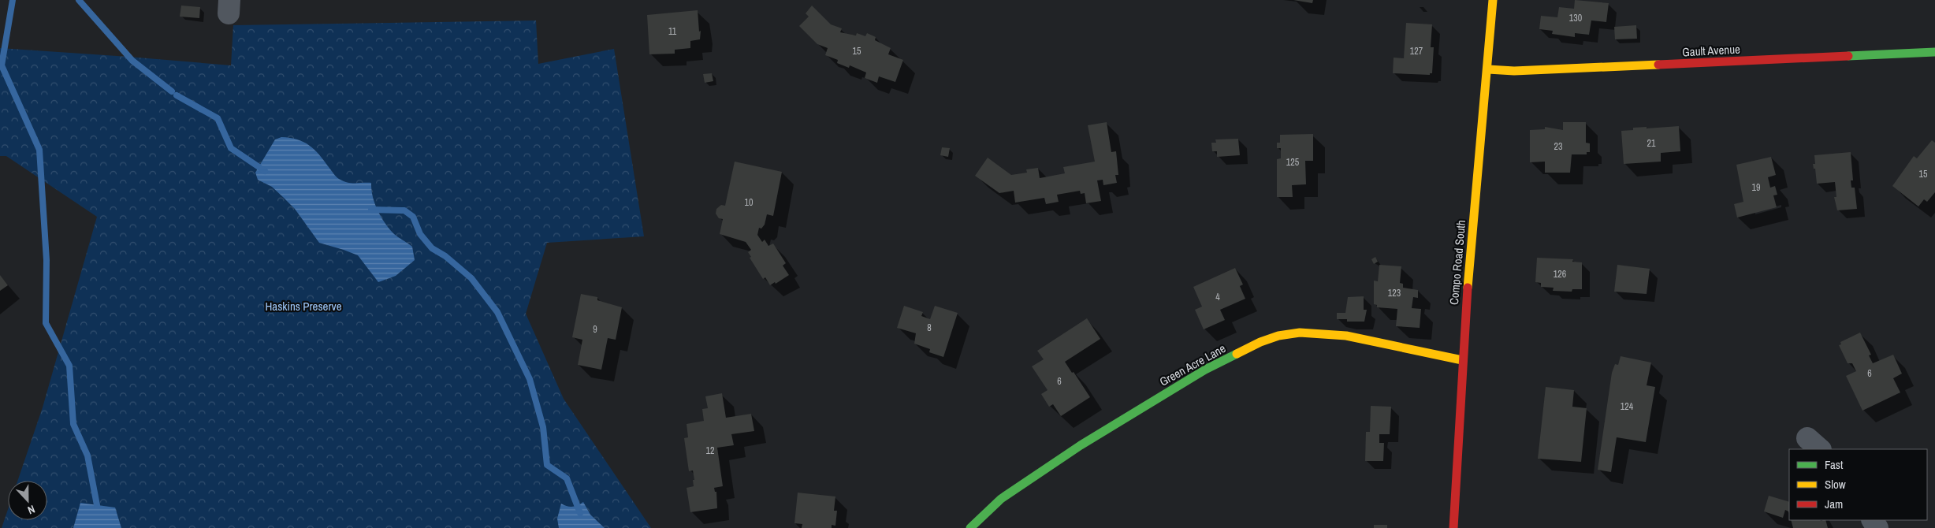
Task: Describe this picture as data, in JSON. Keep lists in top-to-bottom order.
{
  "streets": {
    "street": ["Gault Avenue", "Compo Road South", "Green Acre Lane"]
  },
  "crossings": [
    ["Gault Avenue", "Compo Road South"],
    ["Compo Road South", "Green Acre Lane"]
  ],
  "parks": ["Haskins Preserve"],
  "house_numbers": [
    "130",
    "11",
    "15",
    "127",
    "21",
    "23",
    "125",
    "15",
    "19",
    "10",
    "126",
    "123",
    "4",
    "8",
    "9",
    "6",
    "6",
    "124",
    "12"
  ],
  "legend": ["Fast", "Slow", "Jam"],
  "north": "bottom"
}
